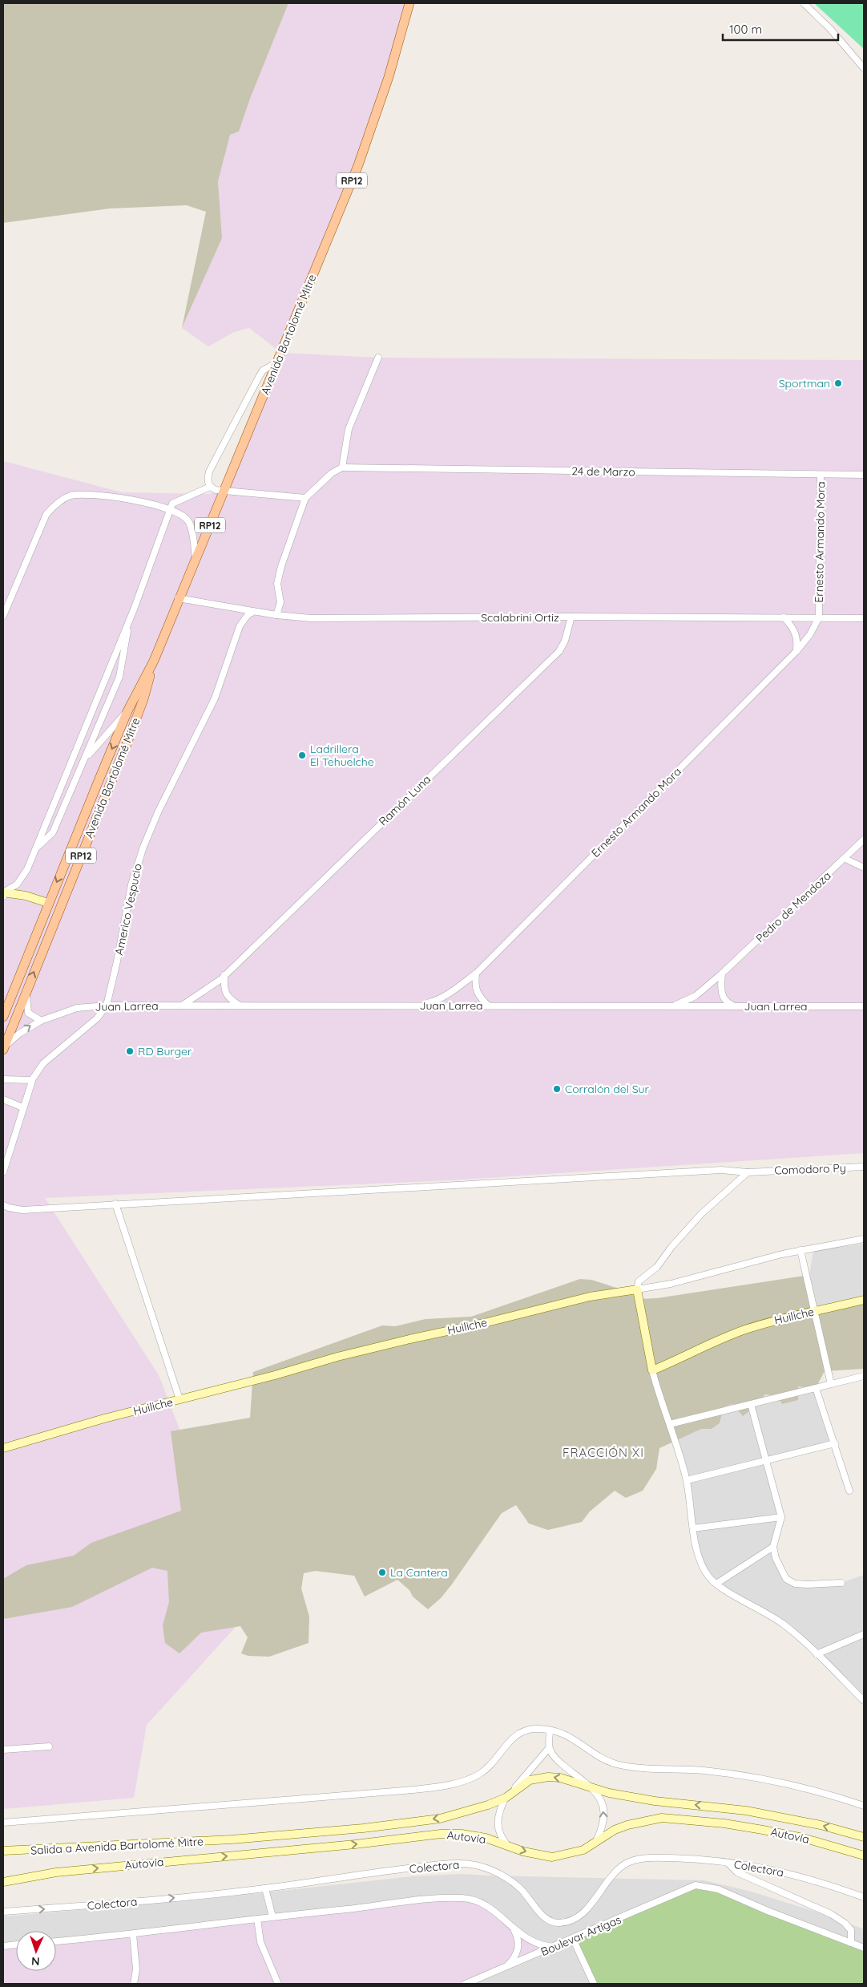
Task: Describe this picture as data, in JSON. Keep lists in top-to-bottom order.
{
  "streets": {
    "main road": ["RP12", "Avenida Bartolomé Mitre"],
    "street": [
      "24 de Marzo",
      "Ernesto Armando Mora",
      "Scalabrini Ortiz",
      "Ramón Luna",
      "Pedro de Mendoza",
      "Americo Vespucio",
      "Juan Larrea",
      "Comodoro Py",
      "Huiliche",
      "Autovía",
      "Salida a Avenida Bartolomé Mitre",
      "Colectora",
      "Boulevar Artígas"
    ]
  },
  "crossings": [
    ["Avenida Bartolomé Mitre", "Scalabrini Ortiz"],
    ["Avenida Bartolomé Mitre", "Juan Larrea"],
    ["24 de Marzo", "Ernesto Armando Mora"],
    ["Ernesto Armando Mora", "Scalabrini Ortiz"],
    ["Ernesto Armando Mora", "Juan Larrea"],
    ["Scalabrini Ortiz", "Ramón Luna"],
    ["Scalabrini Ortiz", "Americo Vespucio"],
    ["Ramón Luna", "Juan Larrea"],
    ["Pedro de Mendoza", "Juan Larrea"],
    ["Americo Vespucio", "Juan Larrea"],
    ["Autovía", "Salida a Avenida Bartolomé Mitre"]
  ],
  "districts": ["FRACCIÓN XI"],
  "places": [
    "Sportman",
    "Ladrillera El Tehuelche",
    "RD Burger",
    "Corralón del Sur",
    "La Cantera"
  ],
  "scale_bar": "100 m",
  "north": "bottom"
}
